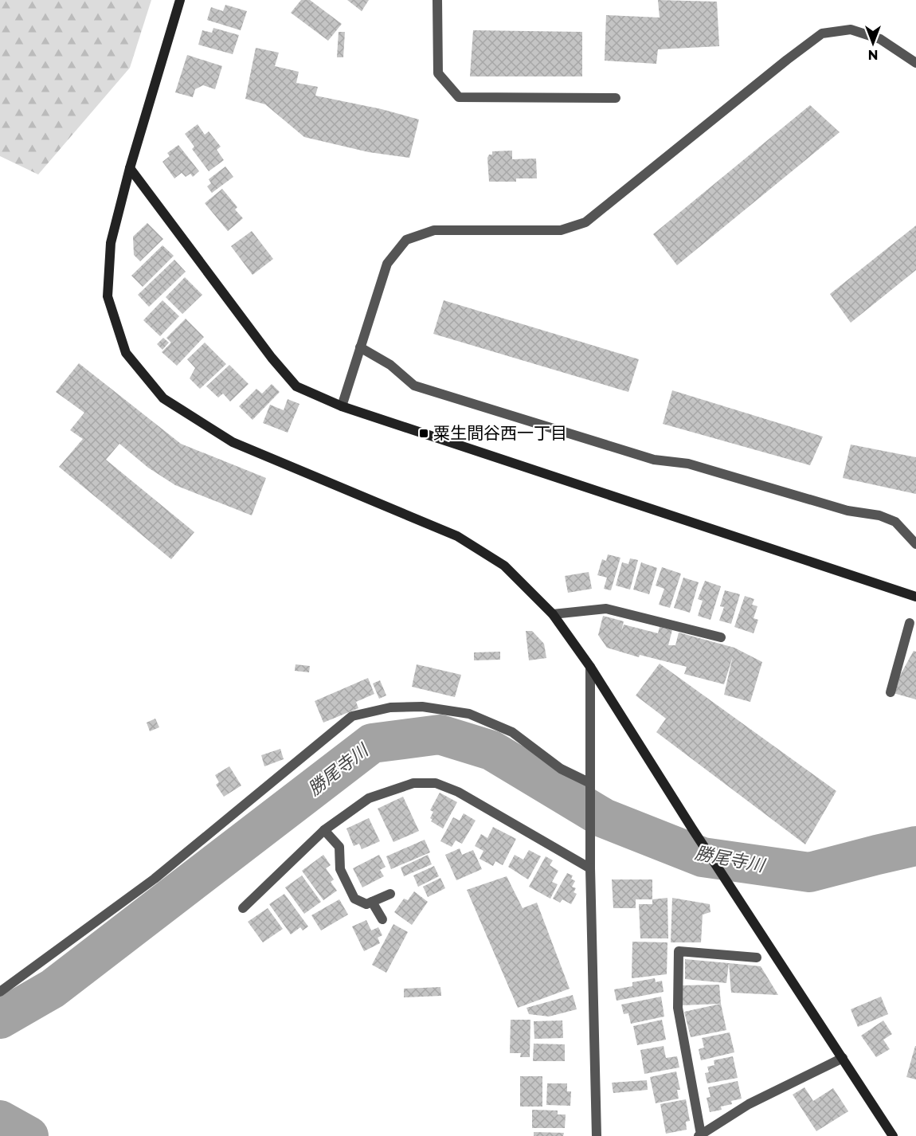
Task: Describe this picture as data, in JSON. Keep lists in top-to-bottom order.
{
  "water": ["勝尾寺川"],
  "places": {
    "transit": ["粟生間谷西一丁目"]
  },
  "north": "bottom"
}
